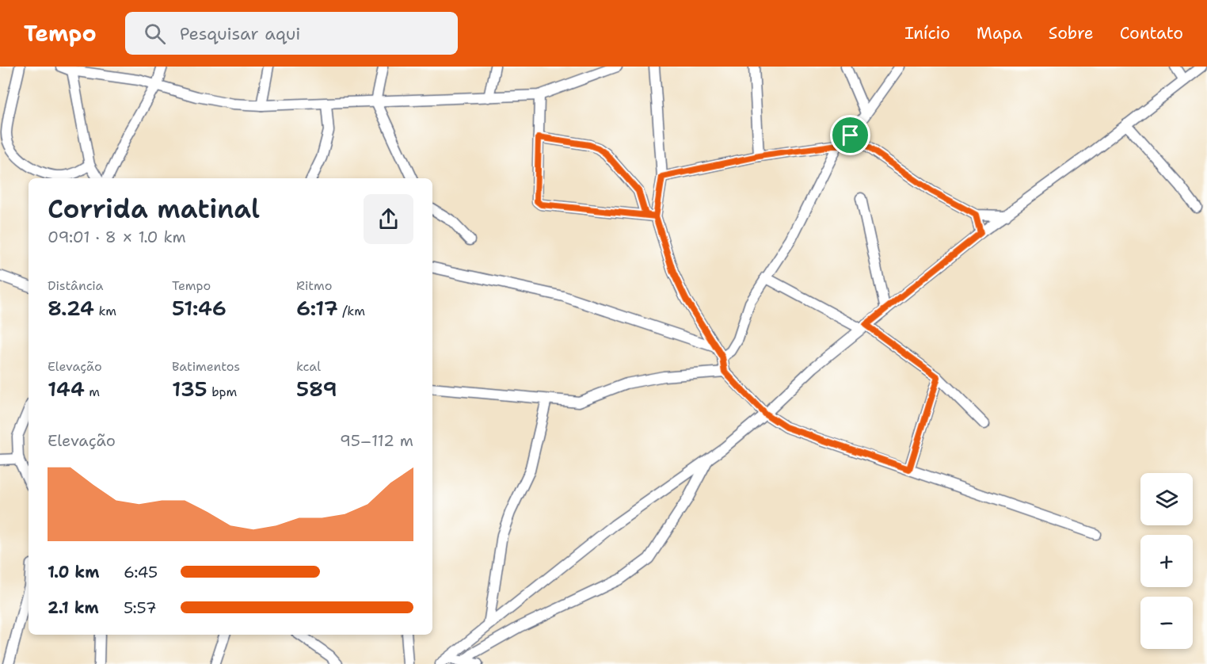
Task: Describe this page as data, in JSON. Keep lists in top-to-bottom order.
{
  "page": {
    "header": "Tempo",
    "search": "Pesquisar aqui",
    "nav": [
      "Início",
      "Mapa",
      "Sobre",
      "Contato"
    ],
    "heading": ["Corrida matinal", "09:01 · 8 × 1.0 km"],
    "stats": [
      ["Distância", "8.24 km"],
      ["Tempo", "51:46"],
      ["Ritmo", "6:17 /km"],
      ["Elevação", "144 m"],
      ["Batimentos", "135 bpm"],
      ["kcal", "589"]
    ],
    "chart": ["Elevação", "95–112 m"],
    "map_buttons": ["+", "−"],
    "list": [
      {
        "name": "1.0 km",
        "note": "6:45"
      },
      {
        "name": "2.1 km",
        "note": "5:57"
      }
    ]
  }
}
